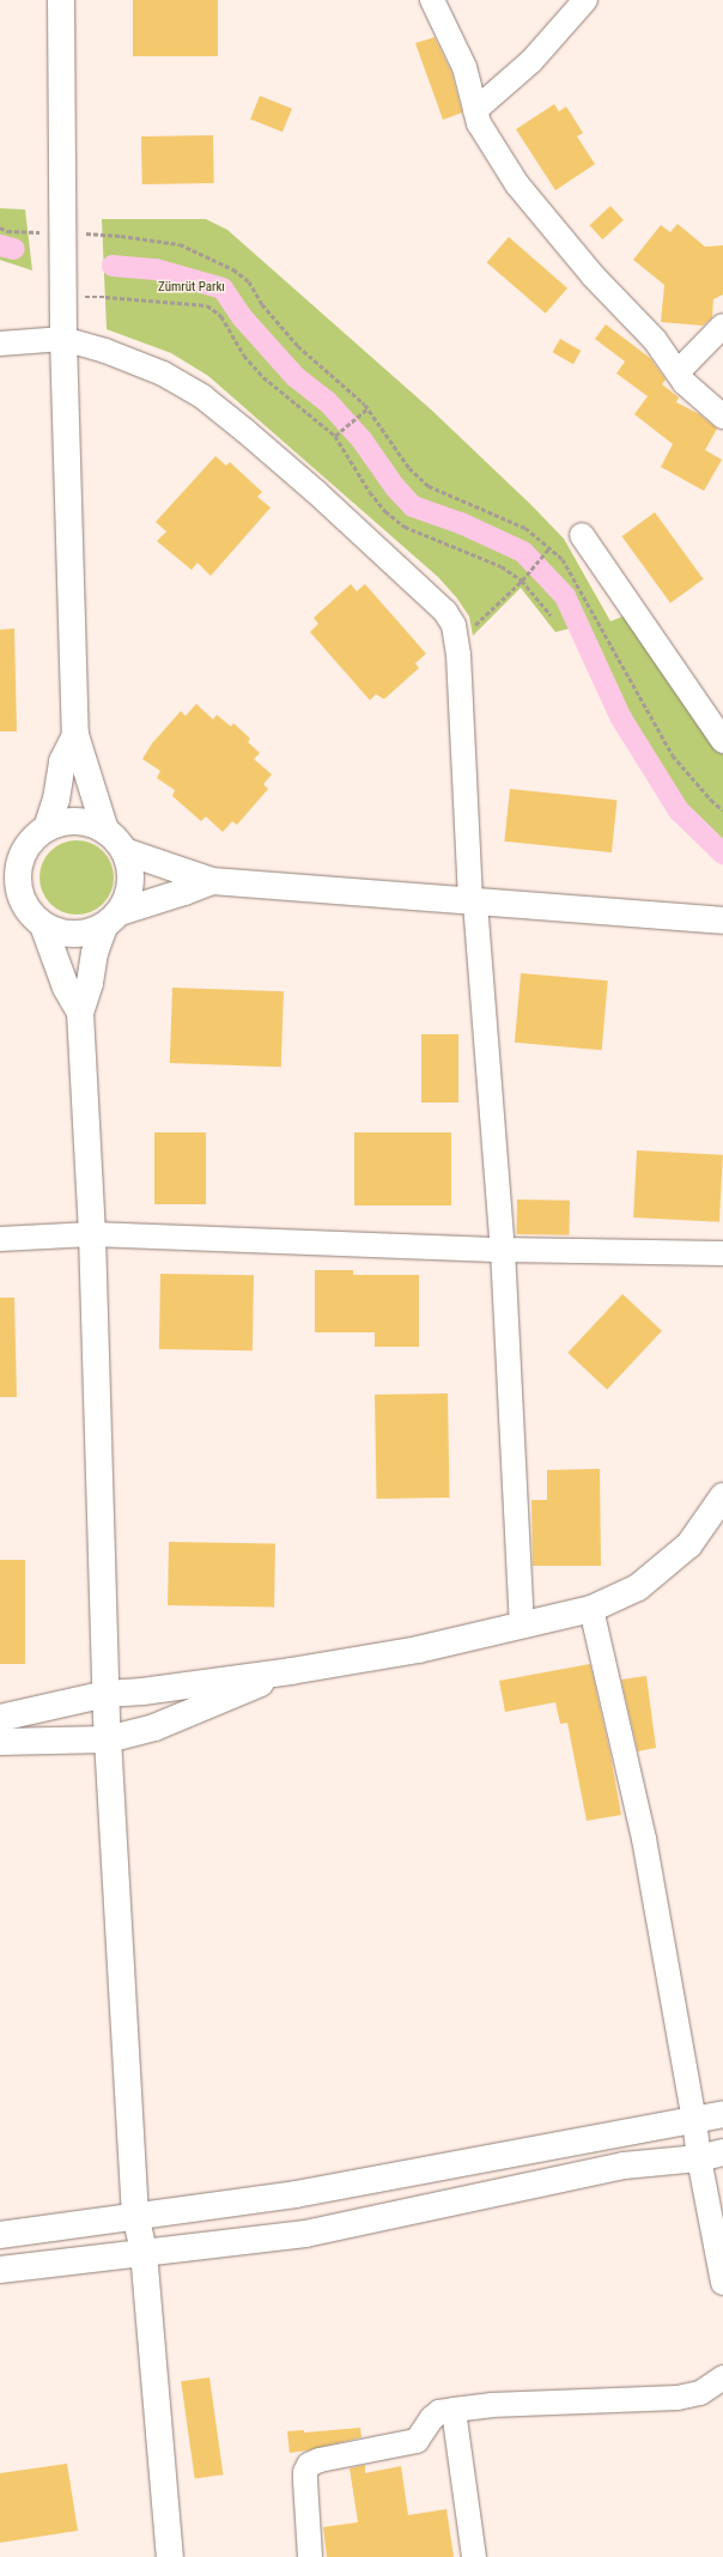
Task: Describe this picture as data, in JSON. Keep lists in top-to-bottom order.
{
  "parks": ["Zümrüt Parkı"]
}
